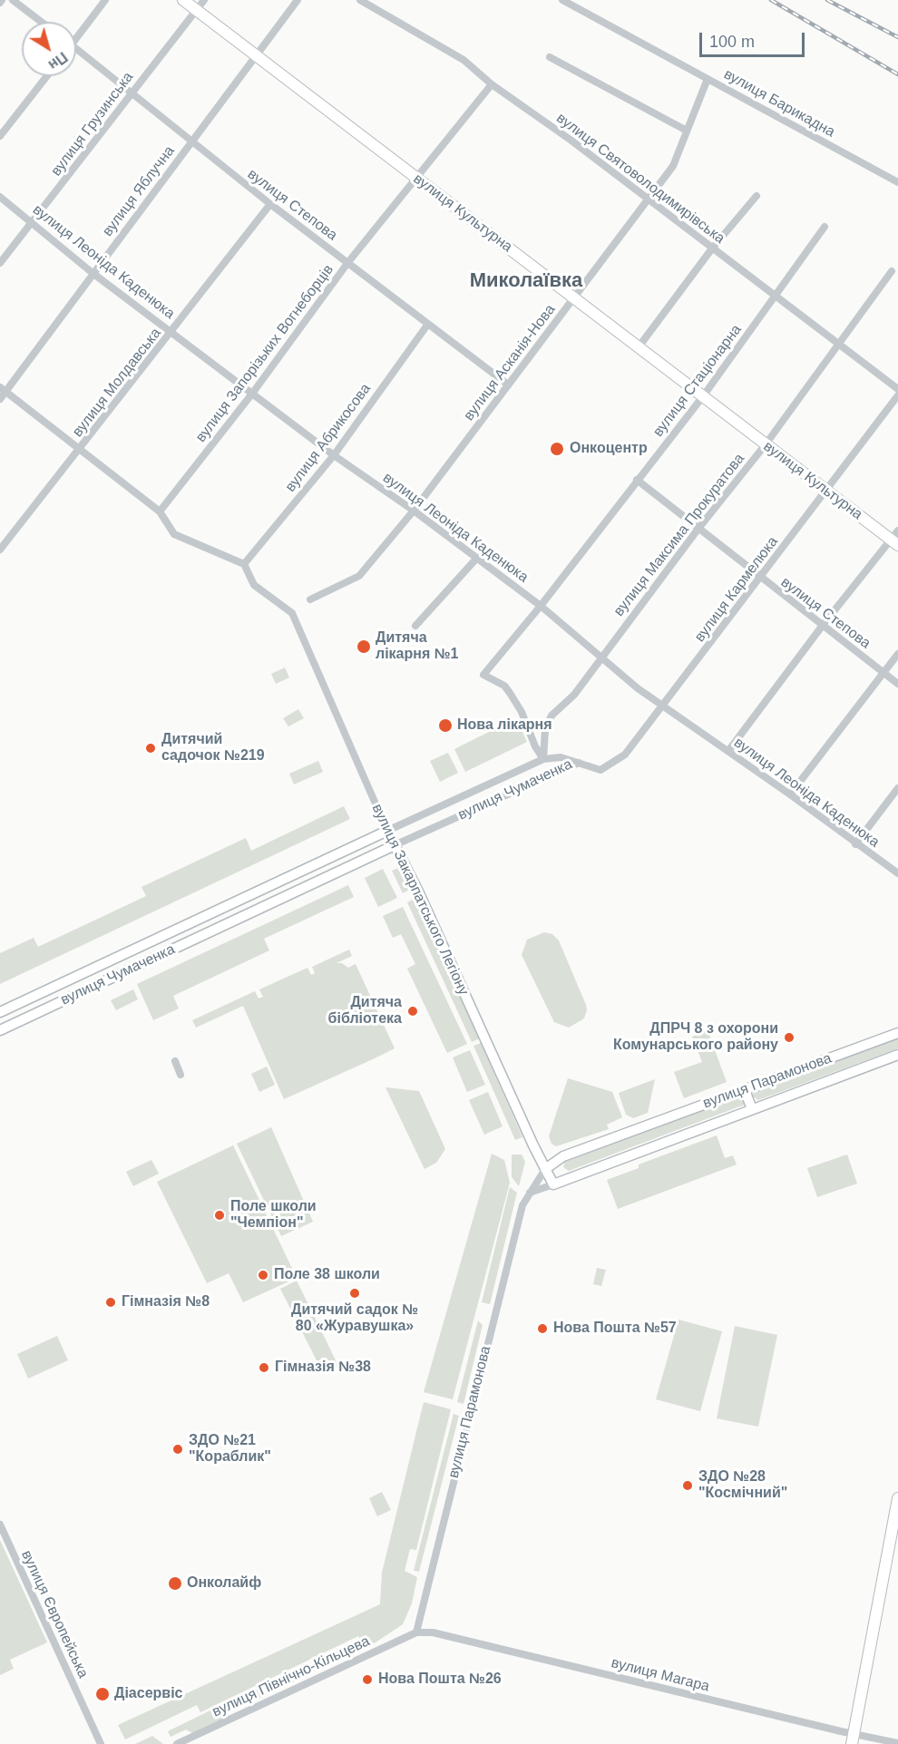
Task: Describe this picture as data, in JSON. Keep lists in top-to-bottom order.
{
  "streets": {
    "main road": ["вулиця Культурна"],
    "street": [
      "вулиця Барикадна",
      "вулиця Грузинська",
      "вулиця Святоволодимирівська",
      "вулиця Яблучна",
      "вулиця Степова",
      "вулиця Леоніда Каденюка",
      "вулиця Запорізьких Вогнеборців",
      "вулиця Асканія-Нова",
      "вулиця Стаціонарна",
      "вулиця Молдавська",
      "вулиця Абрикосова",
      "вулиця Максима Прокуратова",
      "вулиця Кармелюка",
      "вулиця Чумаченка",
      "вулиця Закарпатського Легіону",
      "вулиця Парамонова",
      "вулиця Європейська",
      "вулиця Магара",
      "вулиця Північно-Кільцева"
    ]
  },
  "crossings": [
    ["вулиця Барикадна", "вулиця Асканія-Нова"],
    ["вулиця Грузинська", "вулиця Степова"],
    ["вулиця Грузинська", "вулиця Культурна"],
    ["вулиця Грузинська", "вулиця Леоніда Каденюка"],
    ["вулиця Святоволодимирівська", "вулиця Запорізьких Вогнеборців"],
    ["вулиця Святоволодимирівська", "вулиця Асканія-Нова"],
    ["вулиця Святоволодимирівська", "вулиця Стаціонарна"],
    ["вулиця Святоволодимирівська", "вулиця Максима Прокуратова"],
    ["вулиця Яблучна", "вулиця Степова"],
    ["вулиця Яблучна", "вулиця Культурна"],
    ["вулиця Яблучна", "вулиця Леоніда Каденюка"],
    ["вулиця Степова", "вулиця Запорізьких Вогнеборців"],
    ["вулиця Степова", "вулиця Асканія-Нова"],
    ["вулиця Степова", "вулиця Стаціонарна"],
    ["вулиця Степова", "вулиця Молдавська"],
    ["вулиця Степова", "вулиця Абрикосова"],
    ["вулиця Степова", "вулиця Максима Прокуратова"],
    ["вулиця Степова", "вулиця Кармелюка"],
    ["вулиця Культурна", "вулиця Запорізьких Вогнеборців"],
    ["вулиця Культурна", "вулиця Асканія-Нова"],
    ["вулиця Культурна", "вулиця Стаціонарна"],
    ["вулиця Культурна", "вулиця Максима Прокуратова"],
    ["вулиця Культурна", "вулиця Кармелюка"],
    ["вулиця Леоніда Каденюка", "вулиця Запорізьких Вогнеборців"],
    ["вулиця Леоніда Каденюка", "вулиця Асканія-Нова"],
    ["вулиця Леоніда Каденюка", "вулиця Стаціонарна"],
    ["вулиця Леоніда Каденюка", "вулиця Молдавська"],
    ["вулиця Леоніда Каденюка", "вулиця Абрикосова"],
    ["вулиця Леоніда Каденюка", "вулиця Максима Прокуратова"],
    ["вулиця Леоніда Каденюка", "вулиця Кармелюка"],
    ["вулиця Стаціонарна", "вулиця Максима Прокуратова"],
    ["вулиця Стаціонарна", "вулиця Чумаченка"],
    ["вулиця Абрикосова", "вулиця Закарпатського Легіону"],
    ["вулиця Максима Прокуратова", "вулиця Чумаченка"],
    ["вулиця Кармелюка", "вулиця Чумаченка"],
    ["вулиця Чумаченка", "вулиця Закарпатського Легіону"],
    ["вулиця Закарпатського Легіону", "вулиця Парамонова"],
    ["вулиця Парамонова", "вулиця Магара"],
    ["вулиця Парамонова", "вулиця Північно-Кільцева"],
    ["вулиця Магара", "вулиця Північно-Кільцева"]
  ],
  "districts": ["Миколаївка"],
  "places": [
    "Онкоцентр",
    "Дитяча лікарня №1",
    "Нова лікарня",
    "Дитячий садочок №219",
    "Дитяча бібліотека",
    "ДПРЧ 8 з охорони Комунарського району",
    "Поле школи \"Чемпіон\"",
    "Поле 38 школи",
    "Дитячий садок № 80 «Журавушка»",
    "Гімназія №8",
    "Нова Пошта №57",
    "Гімназія №38",
    "ЗДО №21 \"Кораблик\"",
    "ЗДО №28 \"Космічний\"",
    "Онколайф",
    "Нова Пошта №26",
    "Діасервіс"
  ],
  "scale_bar": "100 m",
  "north": "bottom right"
}
